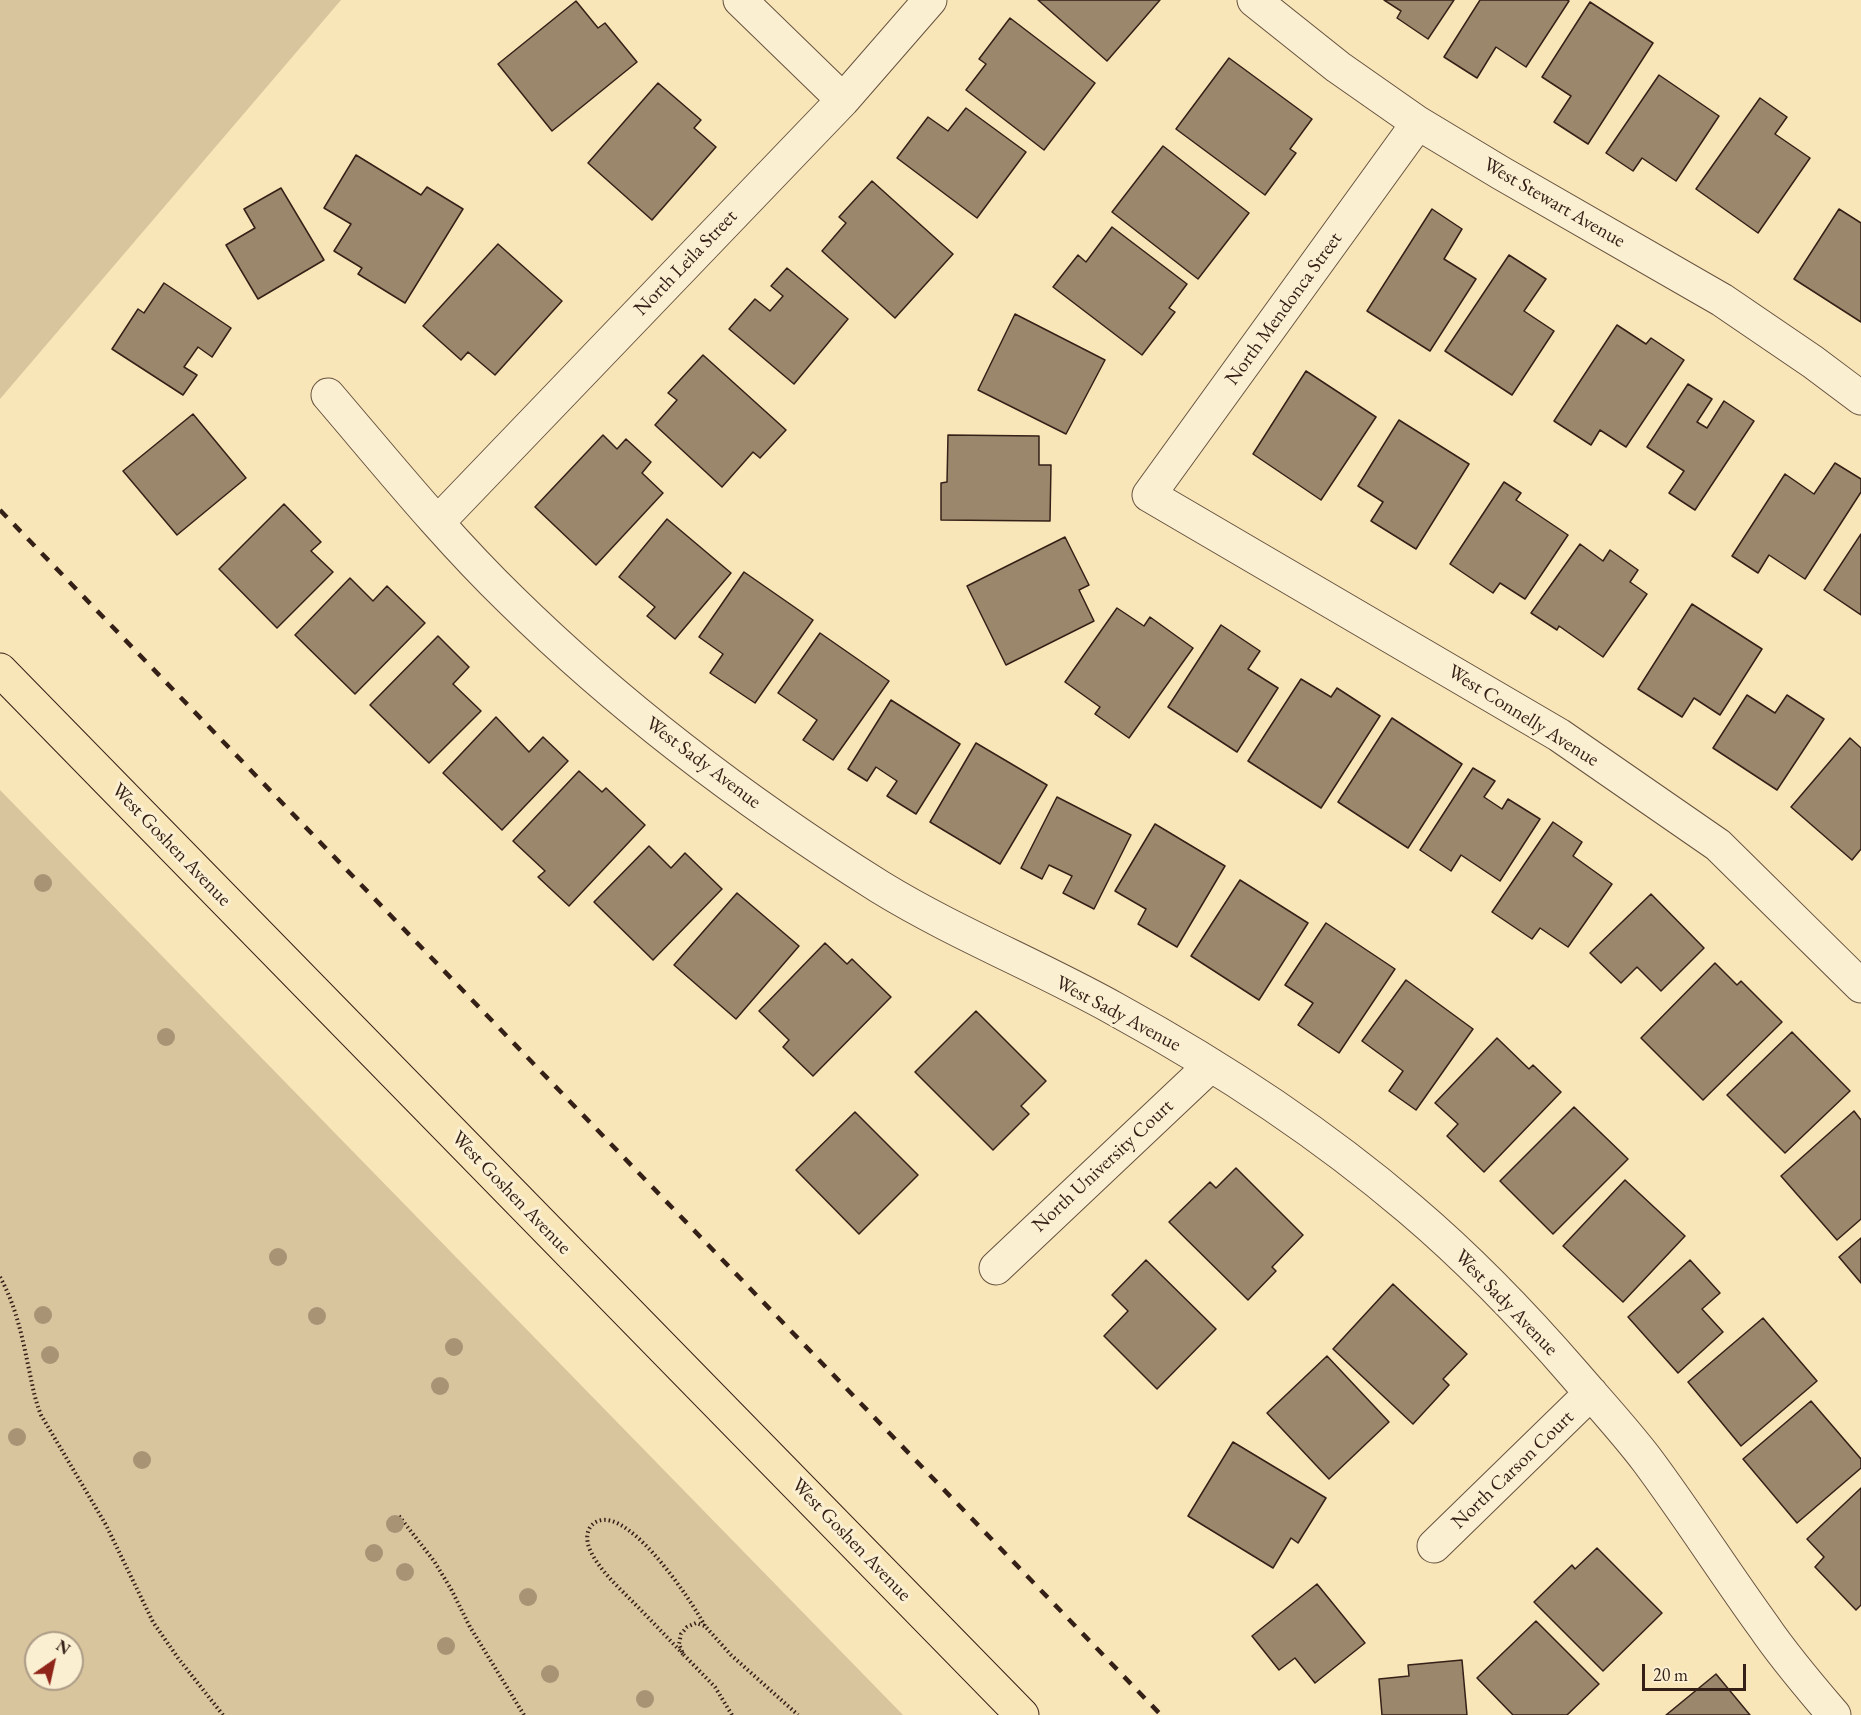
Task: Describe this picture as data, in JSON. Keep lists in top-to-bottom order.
{
  "streets": {
    "main road": ["West Goshen Avenue"],
    "street": [
      "West Stewart Avenue",
      "North Leila Street",
      "North Mendonca Street",
      "West Connelly Avenue",
      "West Sady Avenue",
      "North University Court",
      "North Carson Court"
    ]
  },
  "crossings": [
    ["West Stewart Avenue", "North Mendonca Street"],
    ["North Leila Street", "West Sady Avenue"],
    ["North Mendonca Street", "West Connelly Avenue"],
    ["West Sady Avenue", "North University Court"],
    ["West Sady Avenue", "North Carson Court"]
  ],
  "scale_bar": "20 m",
  "north": "top right"
}
